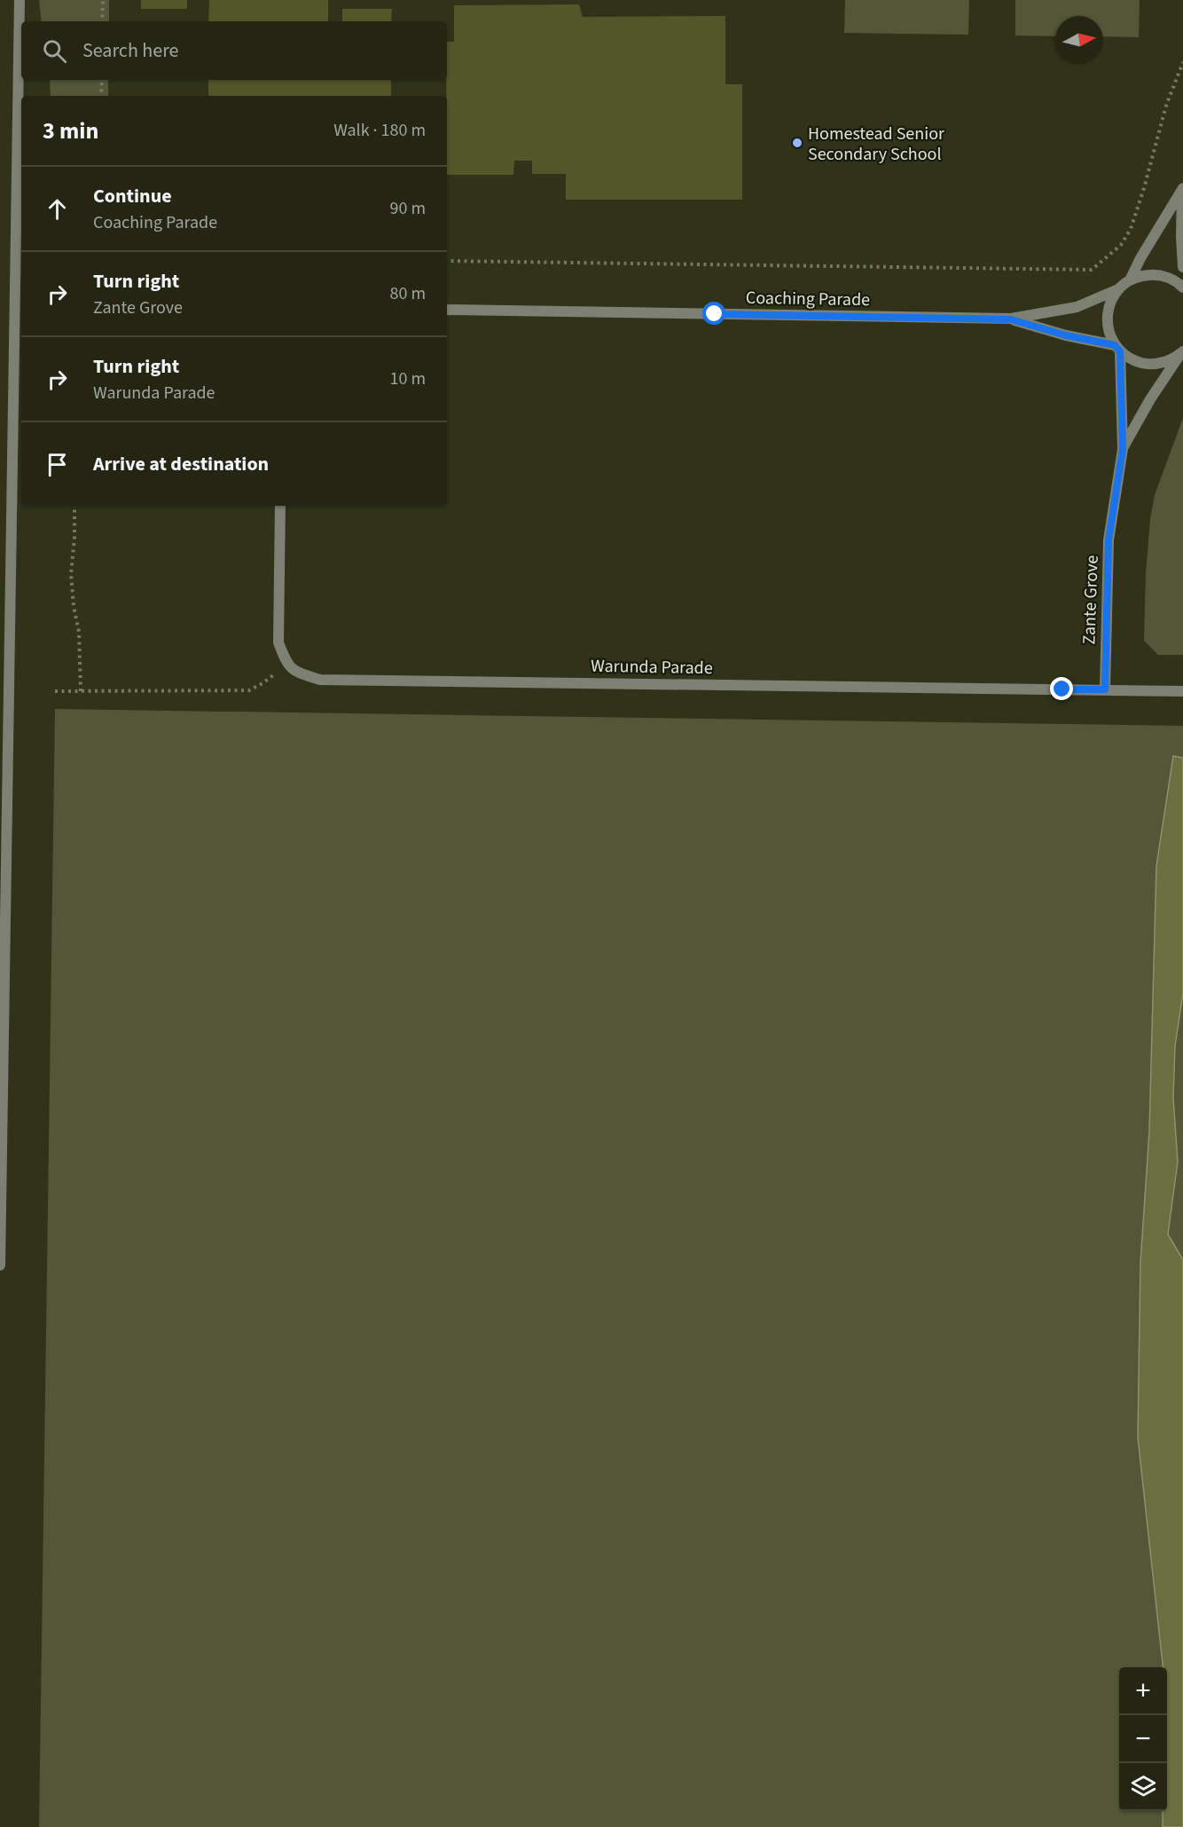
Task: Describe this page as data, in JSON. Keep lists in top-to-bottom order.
{
  "streets": {
    "street": ["Coaching Parade", "Zante Grove", "Warunda Parade"]
  },
  "crossings": [
    ["Coaching Parade", "Zante Grove"],
    ["Zante Grove", "Warunda Parade"]
  ],
  "places": ["Homestead Senior Secondary School"],
  "north": "right",
  "page": {
    "search": "Search here",
    "heading": ["3 min", "Walk · 180 m"],
    "list": [
      ["Continue", "Coaching Parade", "90 m"],
      ["Turn right", "Zante Grove", "80 m"],
      ["Turn right", "Warunda Parade", "10 m"],
      "Arrive at destination"
    ],
    "map_buttons": ["+", "−"]
  }
}
